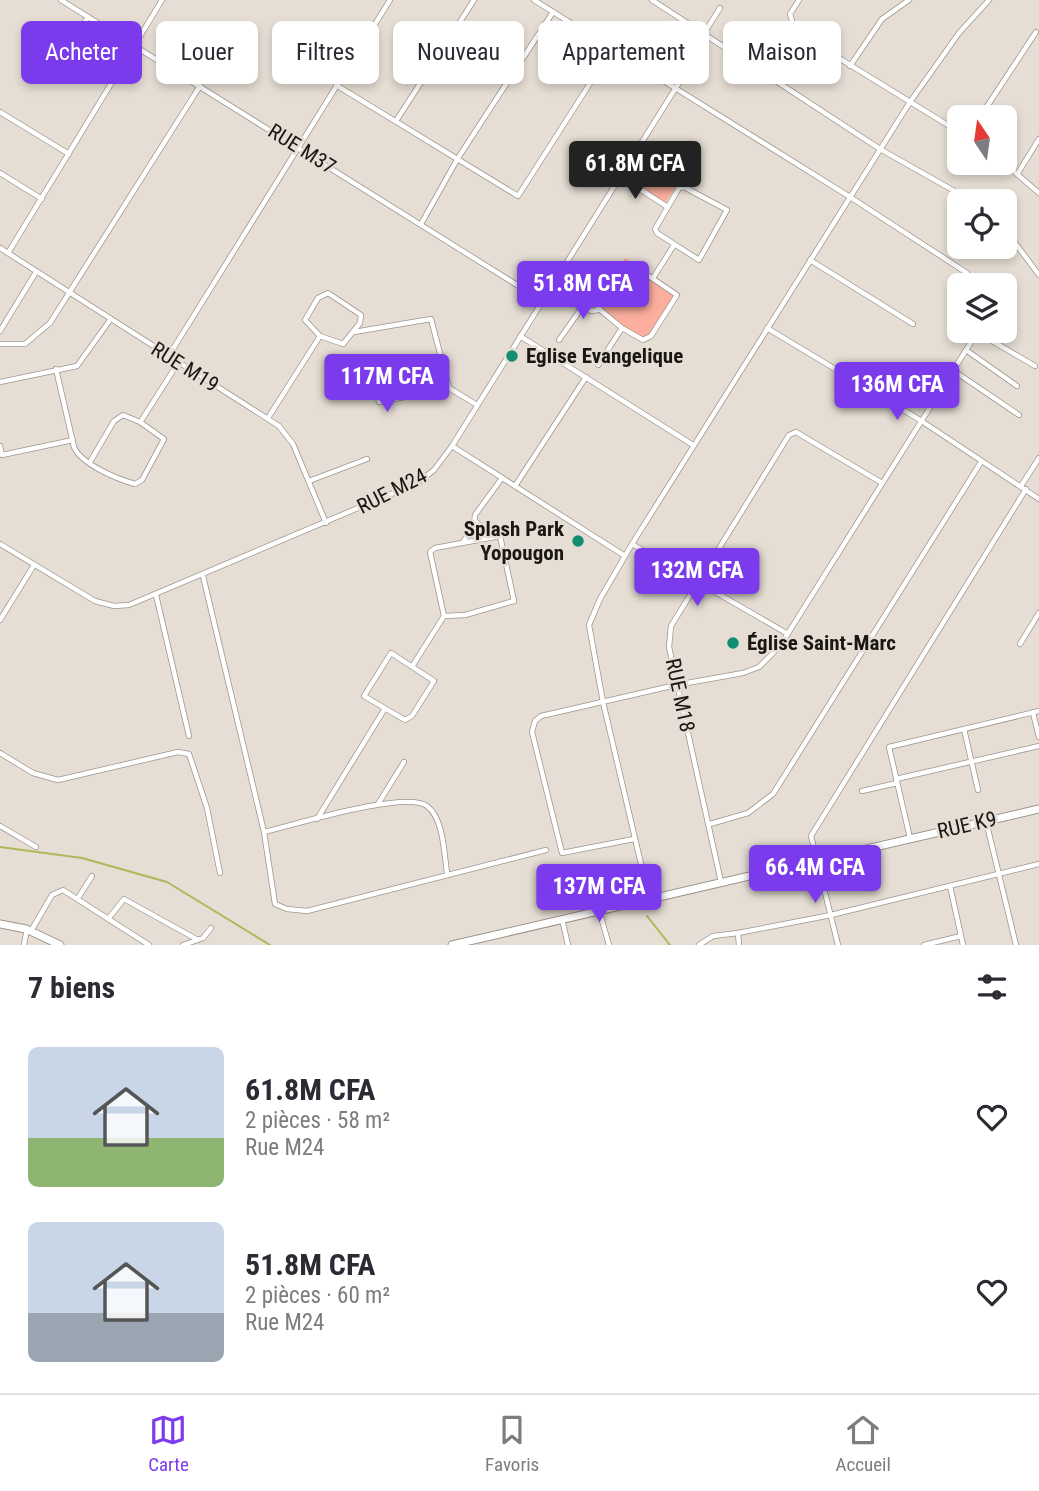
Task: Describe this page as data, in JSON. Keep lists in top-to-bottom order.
{
  "streets": {
    "street": [
      "RUE M37",
      "RUE M19",
      "RUE M24",
      "RUE M18",
      "RUE K9"
    ]
  },
  "crossings": [
    ["RUE M37", "RUE M24"],
    ["RUE M19", "RUE M24"],
    ["RUE M18", "RUE K9"]
  ],
  "places": ["Eglise Evangelique", "Splash Park Yopougon", "Église Saint-Marc"],
  "north": "top",
  "page": {
    "chip": [
      "Acheter",
      "Louer",
      "Filtres",
      "Nouveau",
      "Appartement",
      "Maison"
    ],
    "price": [
      "61.8M CFA",
      "51.8M CFA",
      "117M CFA",
      "136M CFA",
      "132M CFA",
      "66.4M CFA",
      "137M CFA"
    ],
    "heading": "7 biens",
    "list": [
      {
        "name": "61.8M CFA",
        "note": "2 pièces · 58 m² · Rue M24"
      },
      {
        "name": "51.8M CFA",
        "note": "2 pièces · 60 m² · Rue M24"
      }
    ],
    "tabs": ["Carte", "Favoris", "Accueil"]
  }
}
